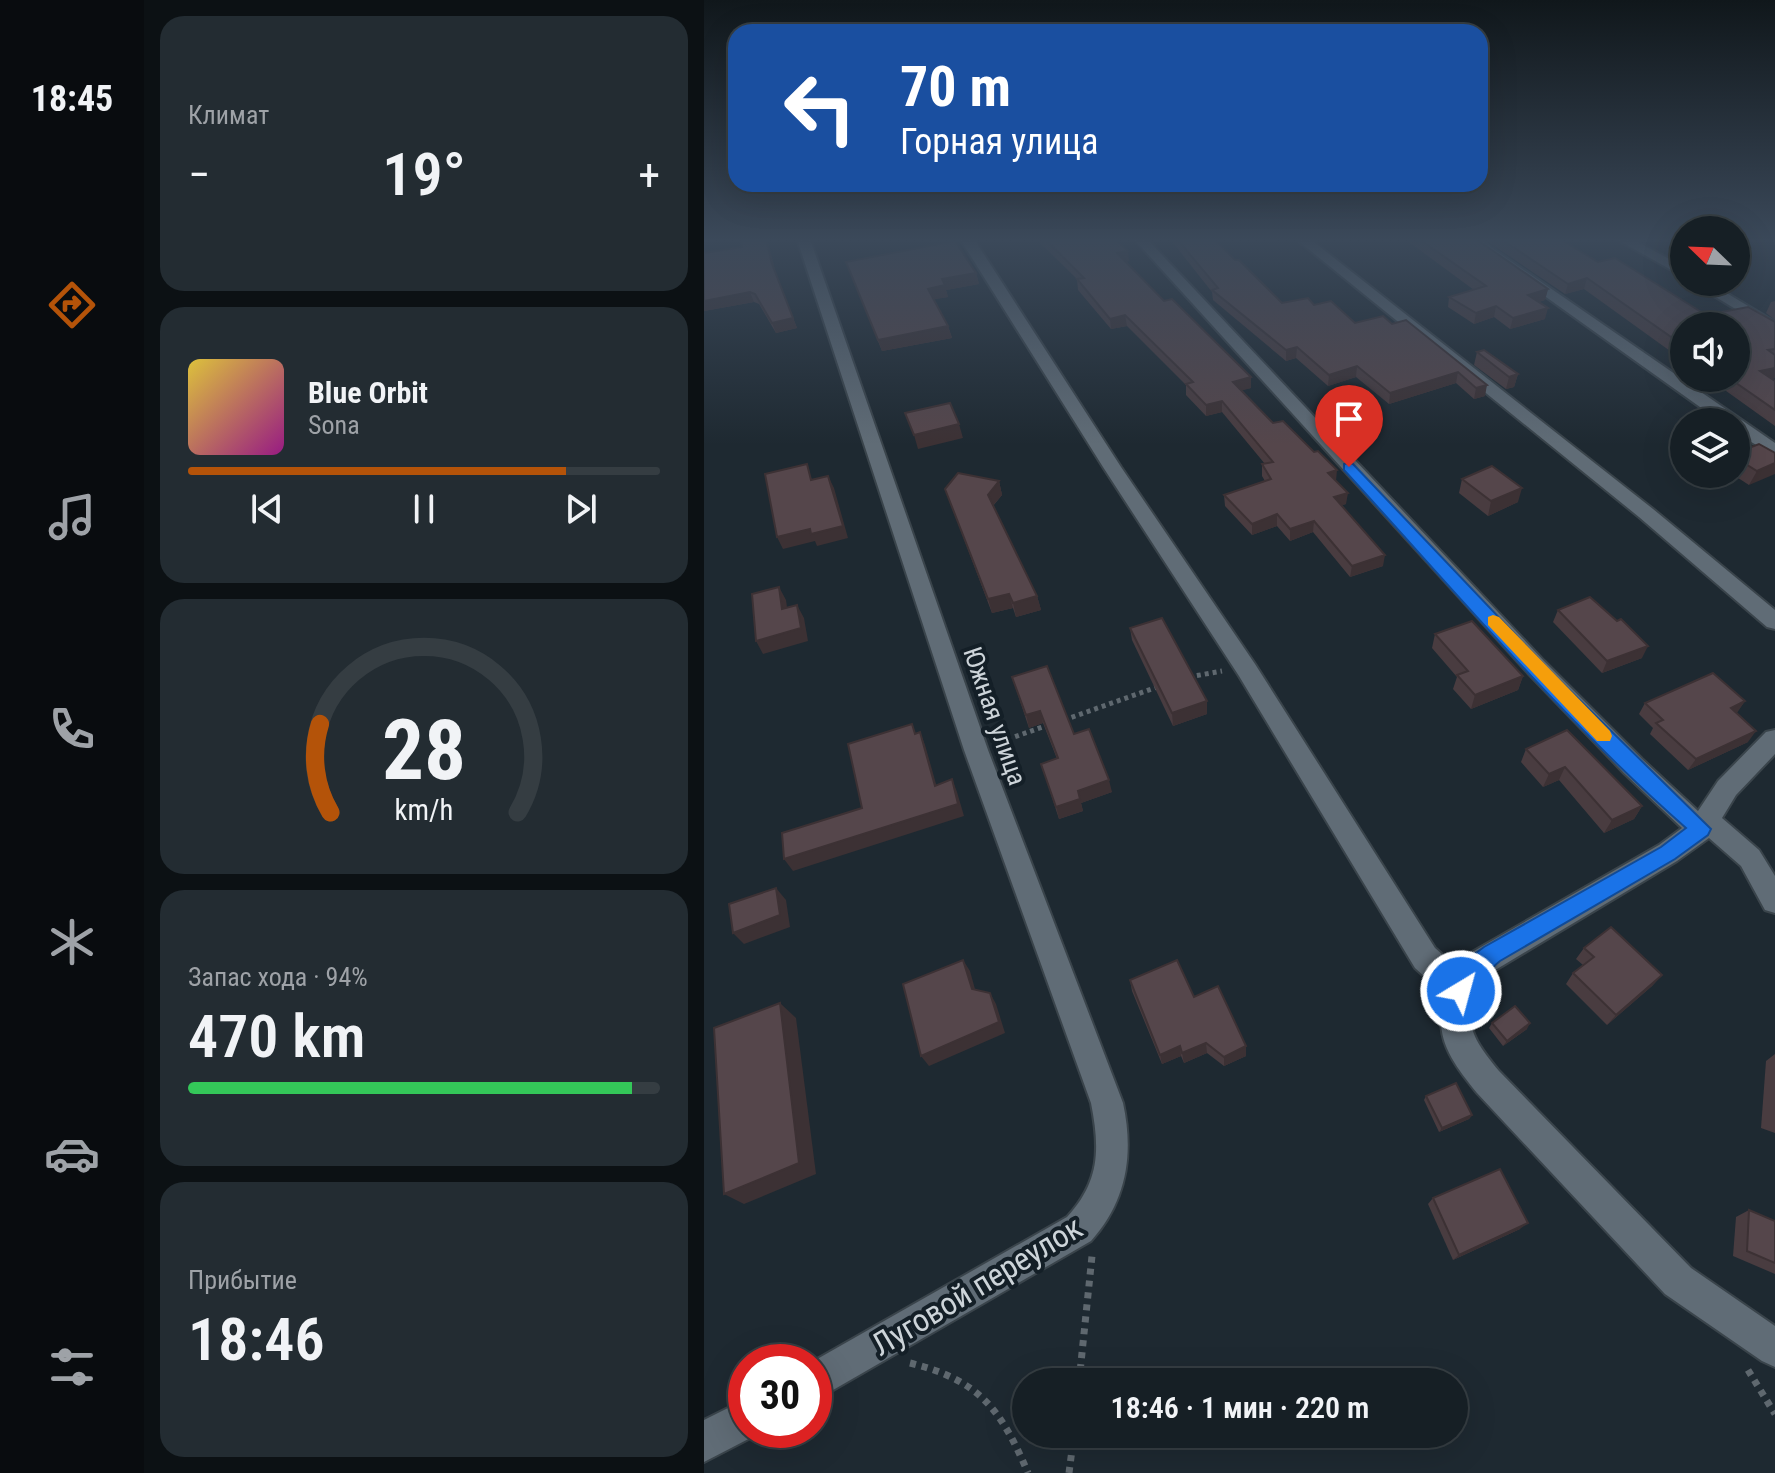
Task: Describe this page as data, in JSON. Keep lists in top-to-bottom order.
{
  "streets": {
    "street": ["Южная улица", "Луговой переулок"]
  },
  "crossings": [
    ["Южная улица", "Луговой переулок"]
  ],
  "north": "top left",
  "page": {
    "tabs": "18:45",
    "tile": [
      "Климат",
      ["Запас хода · 94%", "470 km"],
      ["Прибытие", "18:46"]
    ],
    "turn": ["70 m", "Горная улица"],
    "heat": ["−", "19°", "+"],
    "song": ["Blue Orbit", "Sona"],
    "limit": "30",
    "trip": "18:46 · 1 мин · 220 m",
    "gauge": ["28", "km/h"]
  }
}
